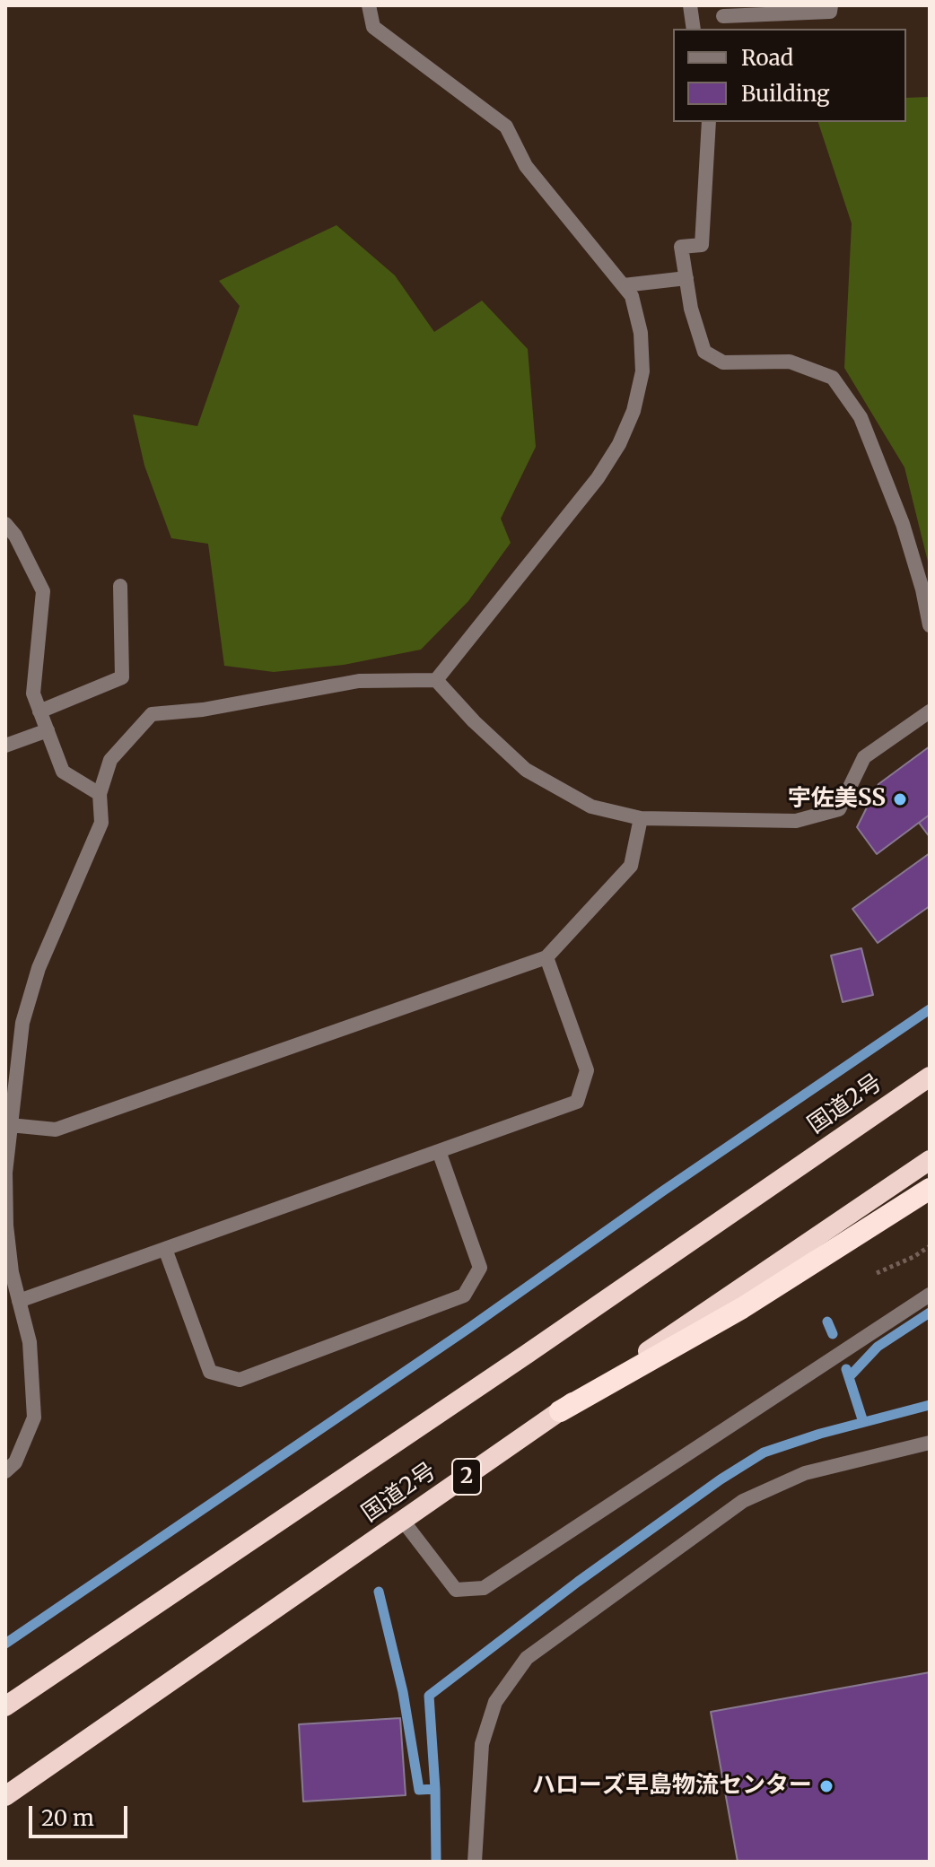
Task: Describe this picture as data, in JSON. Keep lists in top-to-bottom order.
{
  "streets": {
    "highway": ["国道2号", "2"]
  },
  "places": ["宇佐美SS", "ハローズ早島物流センター"],
  "legend": ["Road", "Building"],
  "scale_bar": "20 m"
}
